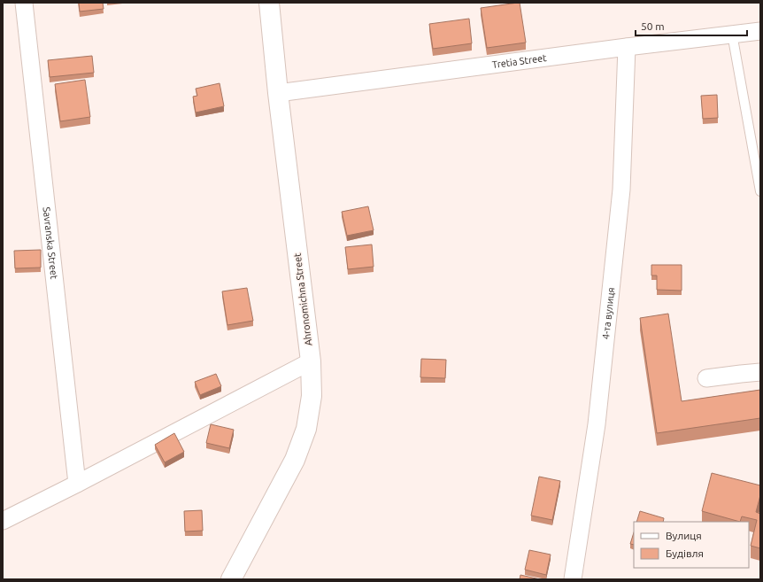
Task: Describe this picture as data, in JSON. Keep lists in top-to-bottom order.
{
  "streets": {
    "street": [
      "Tretia Street",
      "Savranska Street",
      "Ahronomichna Street",
      "4-та вулиця"
    ]
  },
  "crossings": [
    ["Tretia Street", "Ahronomichna Street"],
    ["Tretia Street", "4-та вулиця"]
  ],
  "legend": ["Вулиця", "Будівля"],
  "scale_bar": "50 m"
}
